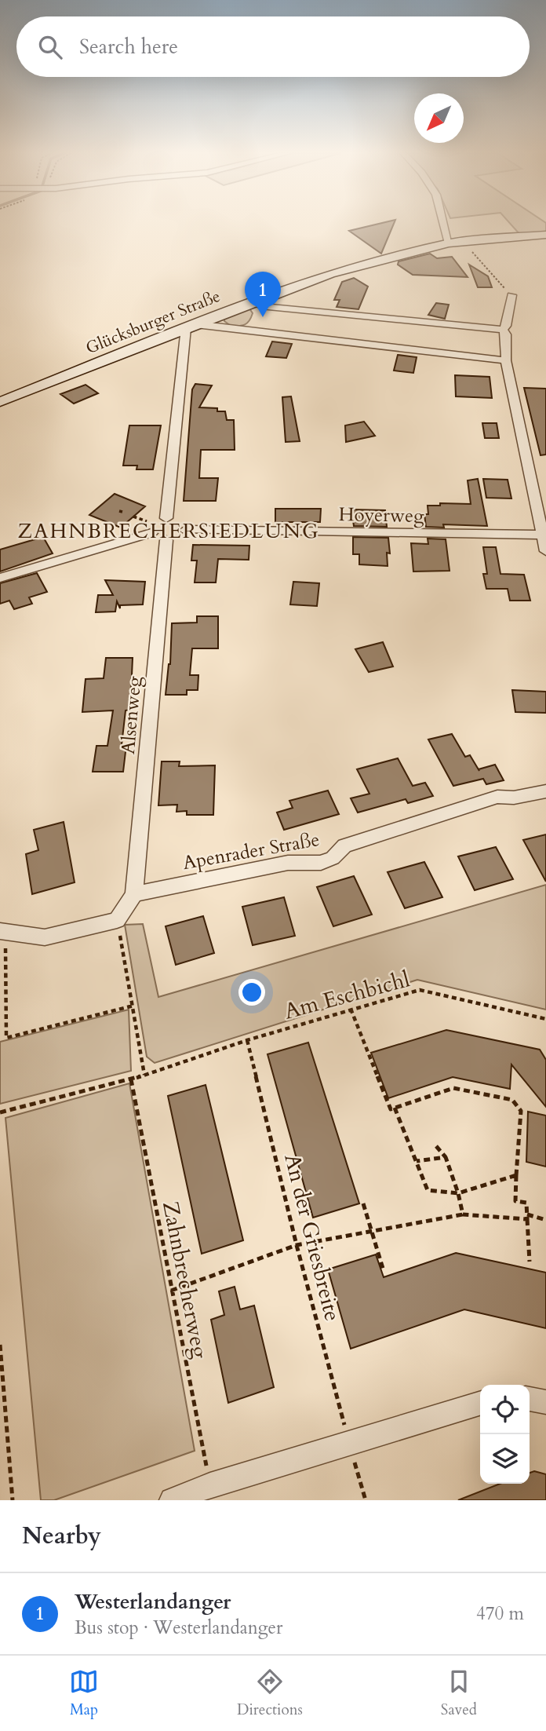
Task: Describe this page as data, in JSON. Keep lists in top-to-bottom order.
{
  "streets": {
    "street": [
      "Glücksburger Straße",
      "Hoyerweg",
      "Alsenweg",
      "Apenrader Straße"
    ],
    "path": ["Am Eschbichl", "An der Griesbreite", "Zahnbrecherweg"]
  },
  "crossings": [
    ["Alsenweg", "Apenrader Straße"],
    ["Am Eschbichl", "An der Griesbreite"],
    ["Am Eschbichl", "Zahnbrecherweg"]
  ],
  "districts": ["ZAHNBRECHERSIEDLUNG"],
  "north": "bottom left",
  "page": {
    "search": "Search here",
    "pins": "1",
    "heading": "Nearby",
    "list": [
      {
        "mark": "1",
        "name": "Westerlandanger",
        "note": "Bus stop · Westerlandanger",
        "value": "470 m"
      }
    ],
    "nav": ["Map", "Directions", "Saved"]
  }
}
